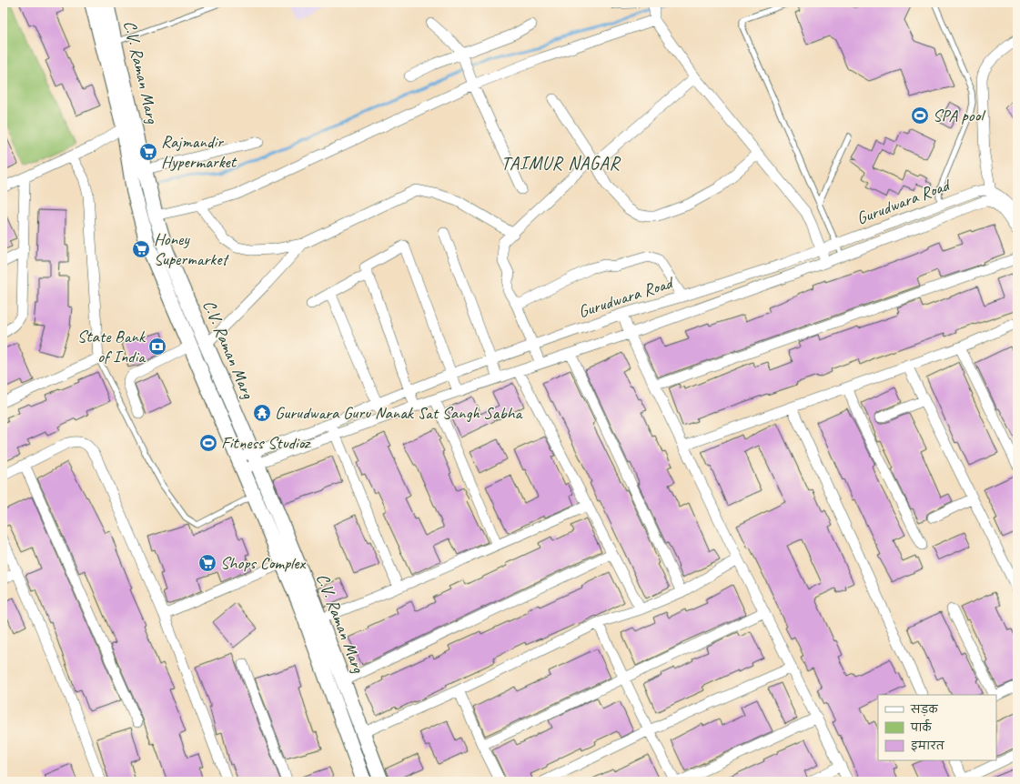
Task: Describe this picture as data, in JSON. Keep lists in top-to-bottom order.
{
  "streets": {
    "main road": ["C.V. Raman Marg"],
    "street": ["Gurudwara Road"]
  },
  "crossings": [
    ["C.V. Raman Marg", "Gurudwara Road"]
  ],
  "districts": ["TAIMUR NAGAR"],
  "places": {
    "sports": ["SPA pool", "Fitness Studioz"],
    "supermarket": ["Rajmandir Hypermarket", "Honey Supermarket", "Shops Complex"],
    "bank": ["State Bank of India"],
    "temple": ["Gurudwara Guru Nanak Sat Sangh Sabha"]
  },
  "legend": ["सड़क", "पार्क", "इमारत"]
}
